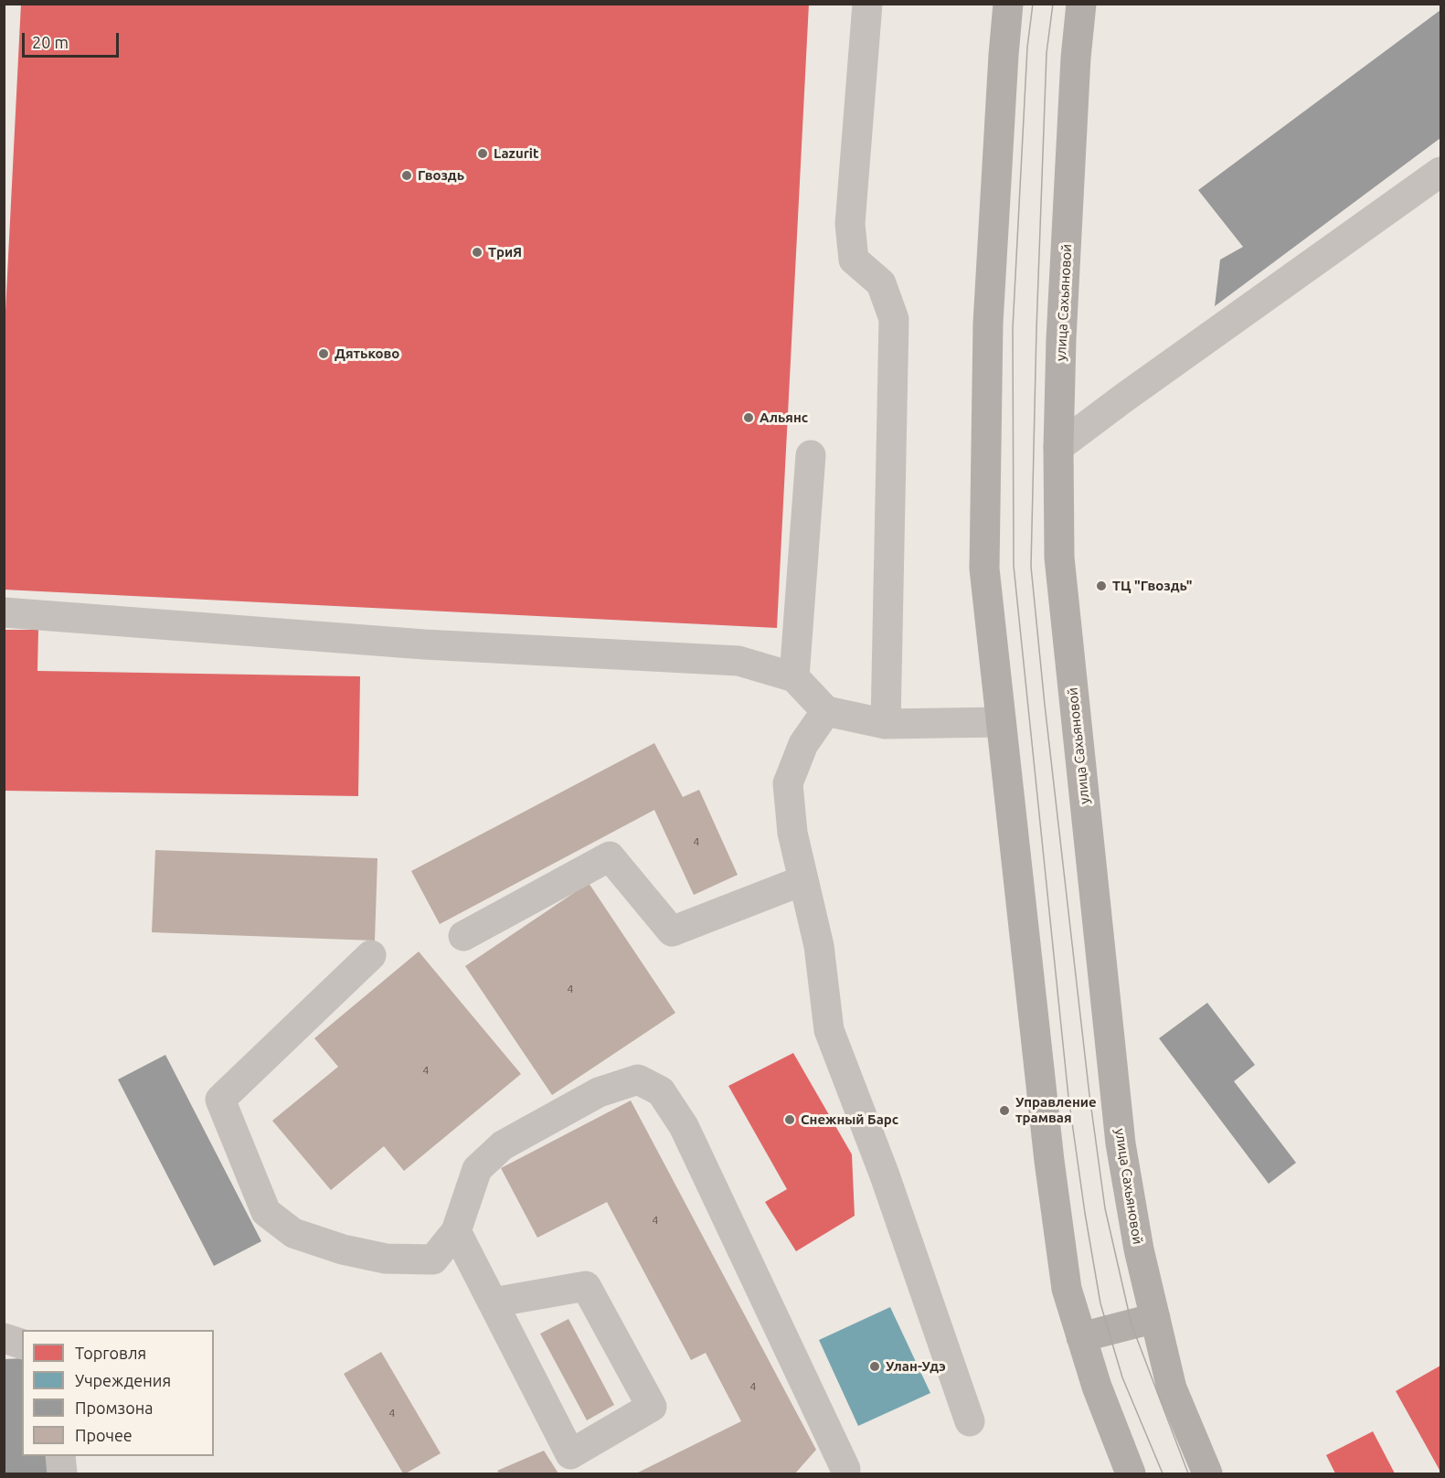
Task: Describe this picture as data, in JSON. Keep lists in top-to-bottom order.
{
  "streets": {
    "main road": ["улица Сахьяновой"]
  },
  "places": [
    "Lazurit",
    "Гвоздь",
    "ТриЯ",
    "Дятьково",
    "Альянс",
    "ТЦ \"Гвоздь\"",
    "Управление трамвая",
    "Снежный Барс",
    "Улан-Удэ"
  ],
  "house_numbers": [
    "4",
    "4",
    "4",
    "4",
    "4",
    "4"
  ],
  "legend": [
    "Торговля",
    "Учреждения",
    "Промзона",
    "Прочее"
  ],
  "scale_bar": "20 m"
}
